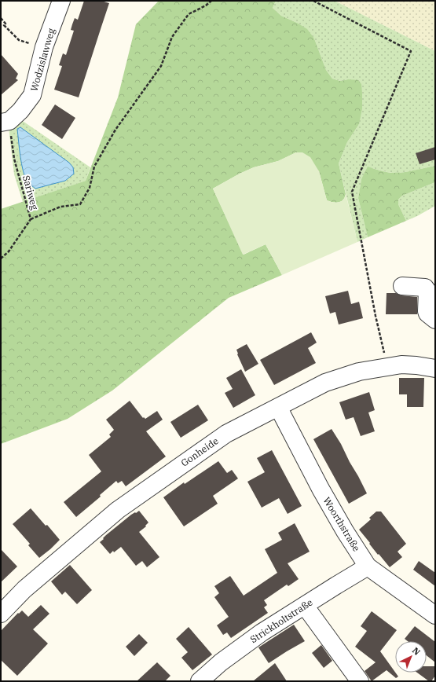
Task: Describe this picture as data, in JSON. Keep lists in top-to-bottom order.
{
  "streets": {
    "street": [
      "Wodzislawweg",
      "Gonheide",
      "Woorthstraße",
      "Strickholtstraße"
    ],
    "path": ["Sariweg"]
  },
  "crossings": [
    ["Wodzislawweg", "Sariweg"],
    ["Gonheide", "Woorthstraße"],
    ["Woorthstraße", "Strickholtstraße"]
  ],
  "north": "top right"
}
